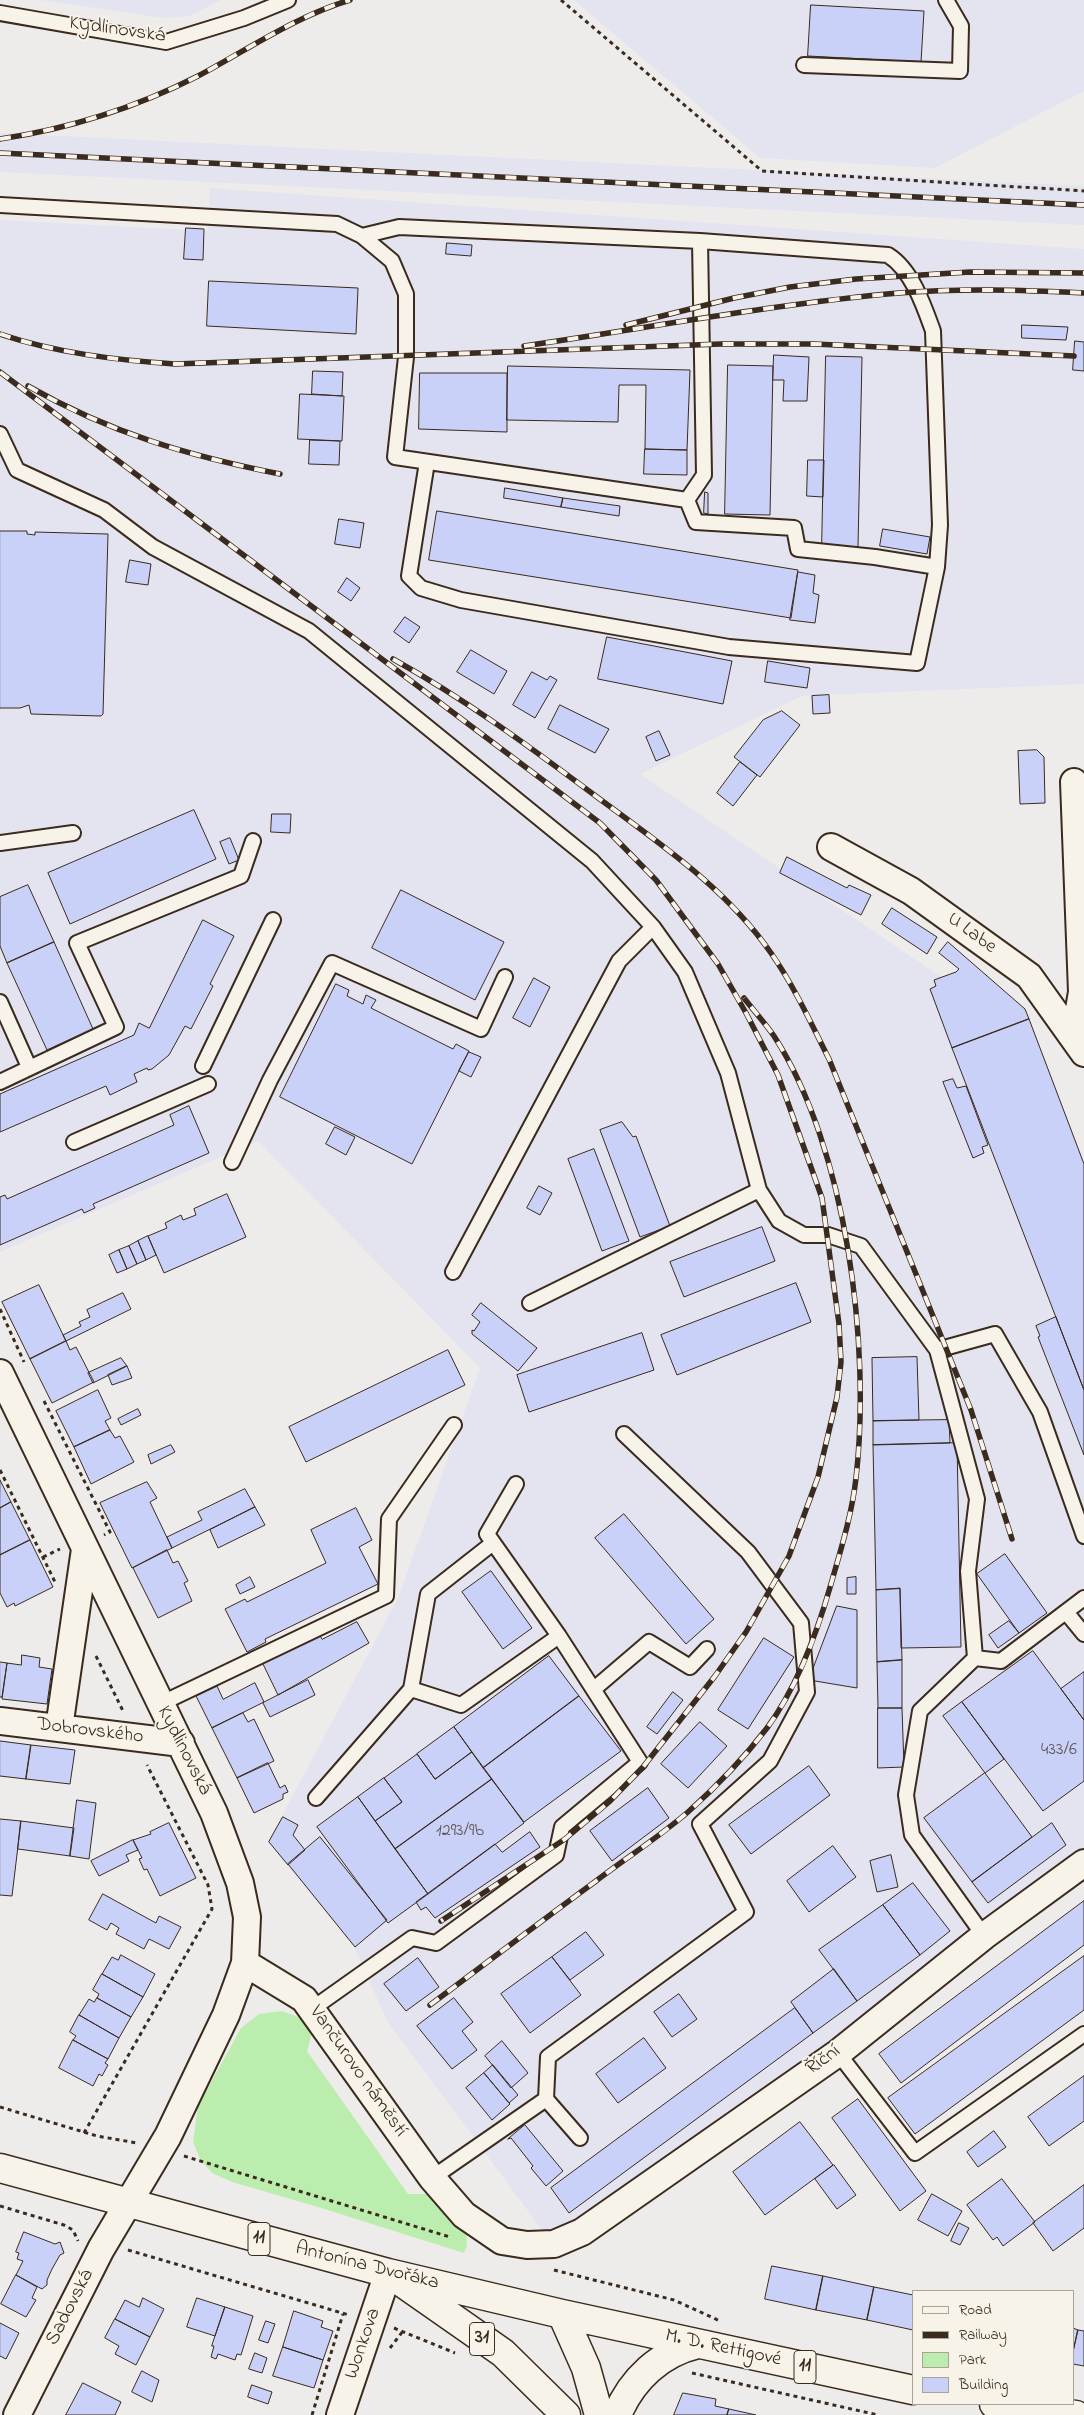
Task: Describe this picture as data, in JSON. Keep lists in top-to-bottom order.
{
  "streets": {
    "main road": [
      "11",
      "Antonína Dvořáka",
      "31",
      "M. D. Rettigové"
    ],
    "street": [
      "Kydlinovská",
      "U Labe",
      "Dobrovského",
      "Říční",
      "Vančurovo náměstí",
      "Sadovská",
      "Wonkova"
    ]
  },
  "crossings": [
    ["Kydlinovská", "Dobrovského"],
    ["Kydlinovská", "Vančurovo náměstí"],
    ["Říční", "Vančurovo náměstí"],
    ["Antonína Dvořáka", "Sadovská"],
    ["Antonína Dvořáka", "31"],
    ["Antonína Dvořáka", "Wonkova"],
    ["Antonína Dvořáka", "M. D. Rettigové"],
    ["31", "Wonkova"]
  ],
  "house_numbers": ["433/6", "1293/9b"],
  "legend": [
    "Road",
    "Railway",
    "Park",
    "Building"
  ]
}
